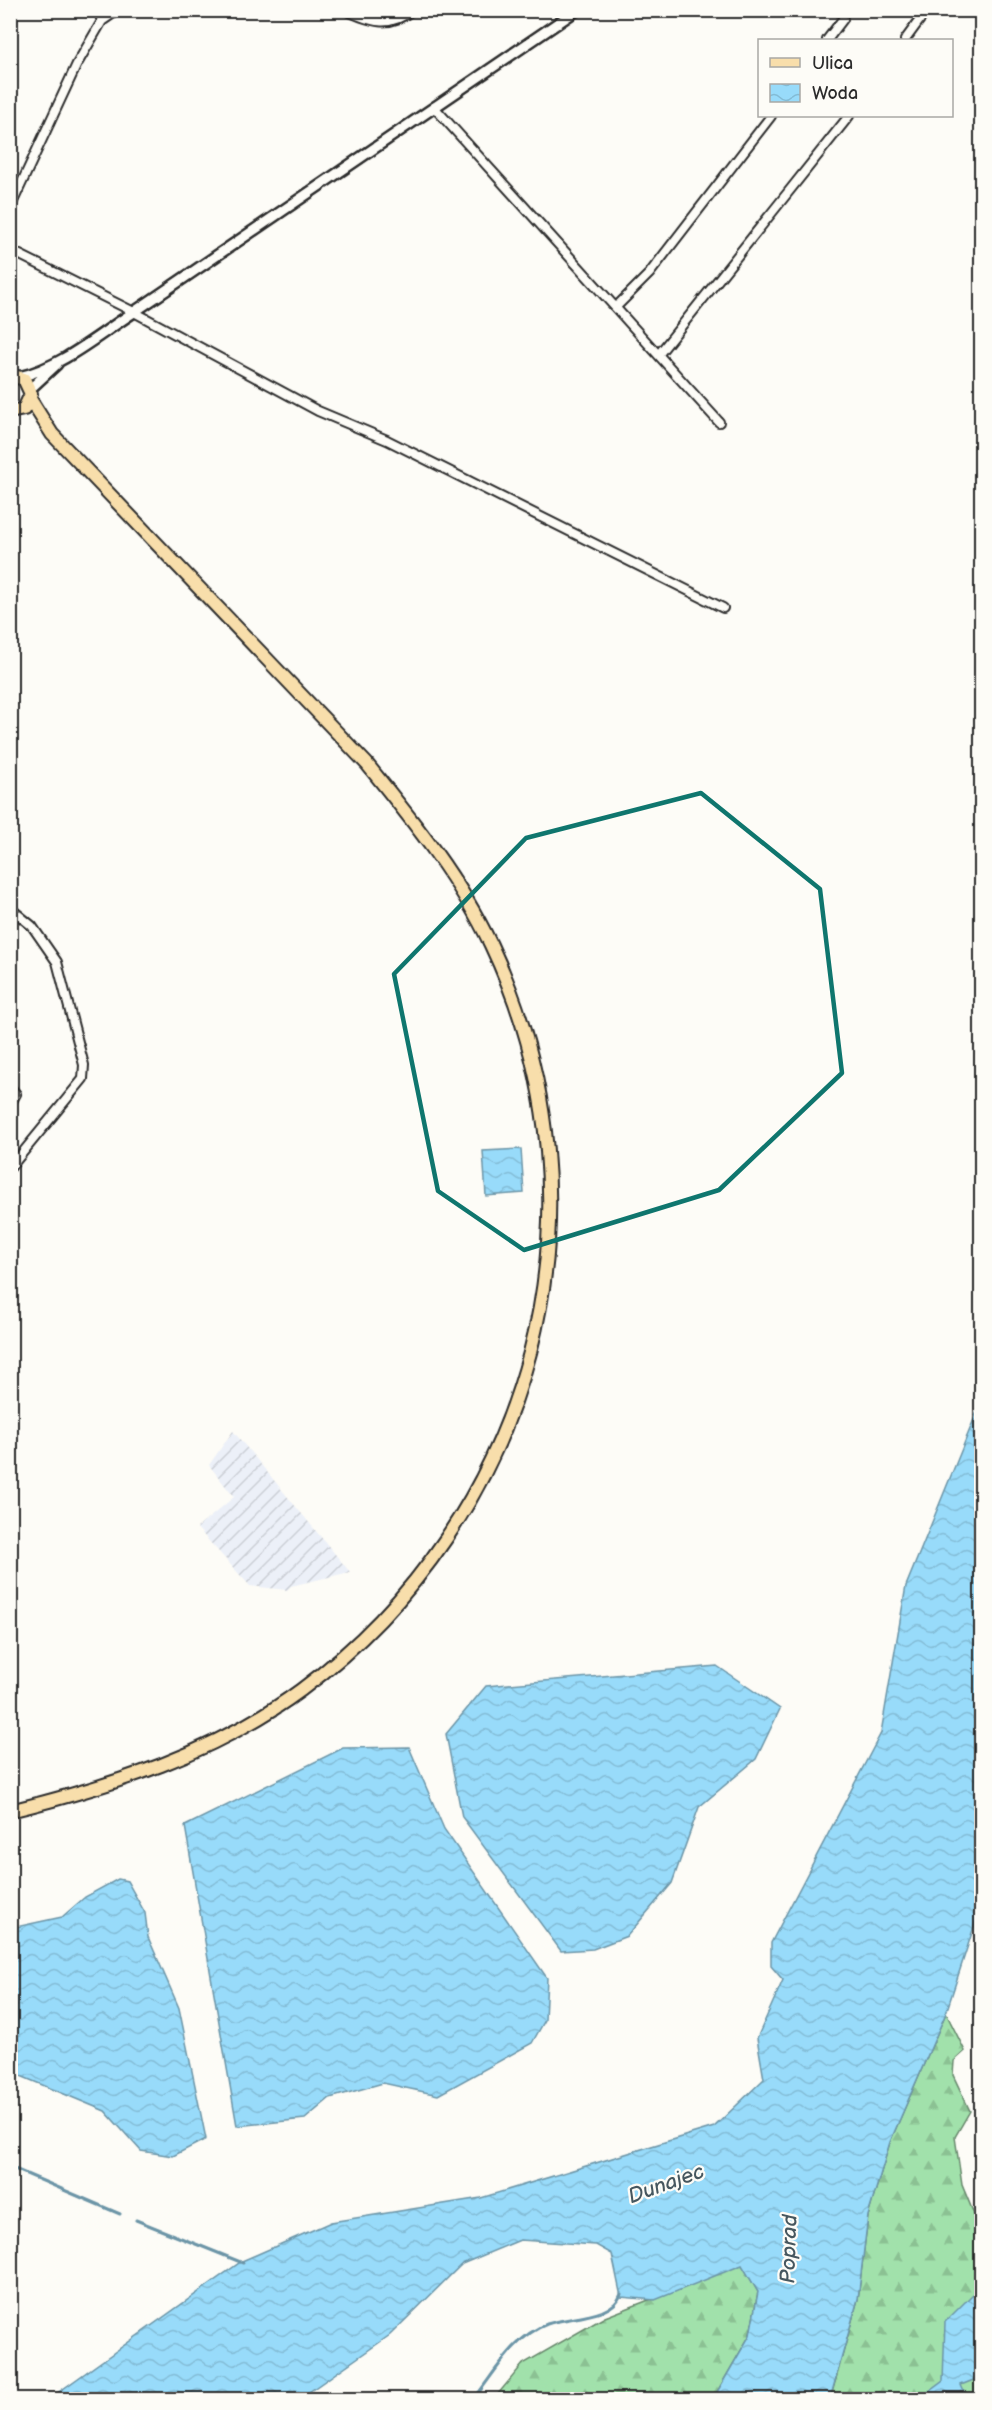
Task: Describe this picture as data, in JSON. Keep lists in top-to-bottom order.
{
  "water": ["Dunajec", "Poprad"],
  "legend": ["Ulica", "Woda"]
}
